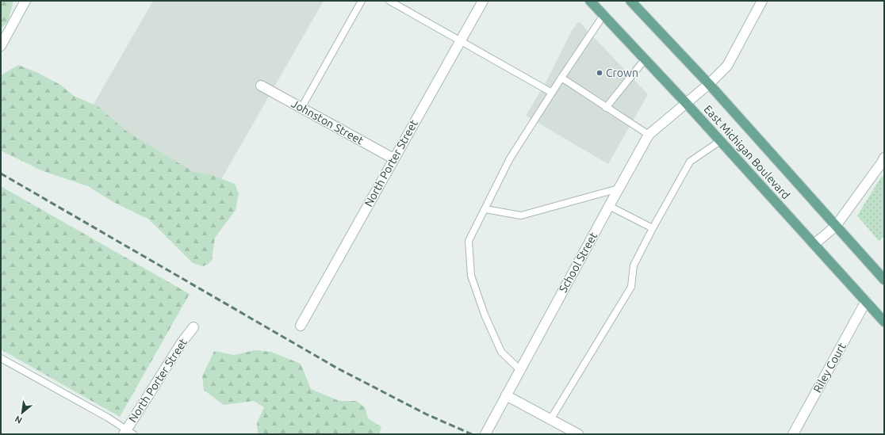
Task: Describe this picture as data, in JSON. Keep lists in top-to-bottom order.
{
  "streets": {
    "main road": ["East Michigan Boulevard"],
    "street": [
      "Johnston Street",
      "North Porter Street",
      "School Street",
      "Riley Court"
    ]
  },
  "crossings": [
    ["Johnston Street", "North Porter Street"],
    ["East Michigan Boulevard", "School Street"],
    ["East Michigan Boulevard", "Riley Court"]
  ],
  "places": ["Crown"],
  "north": "bottom left"
}
